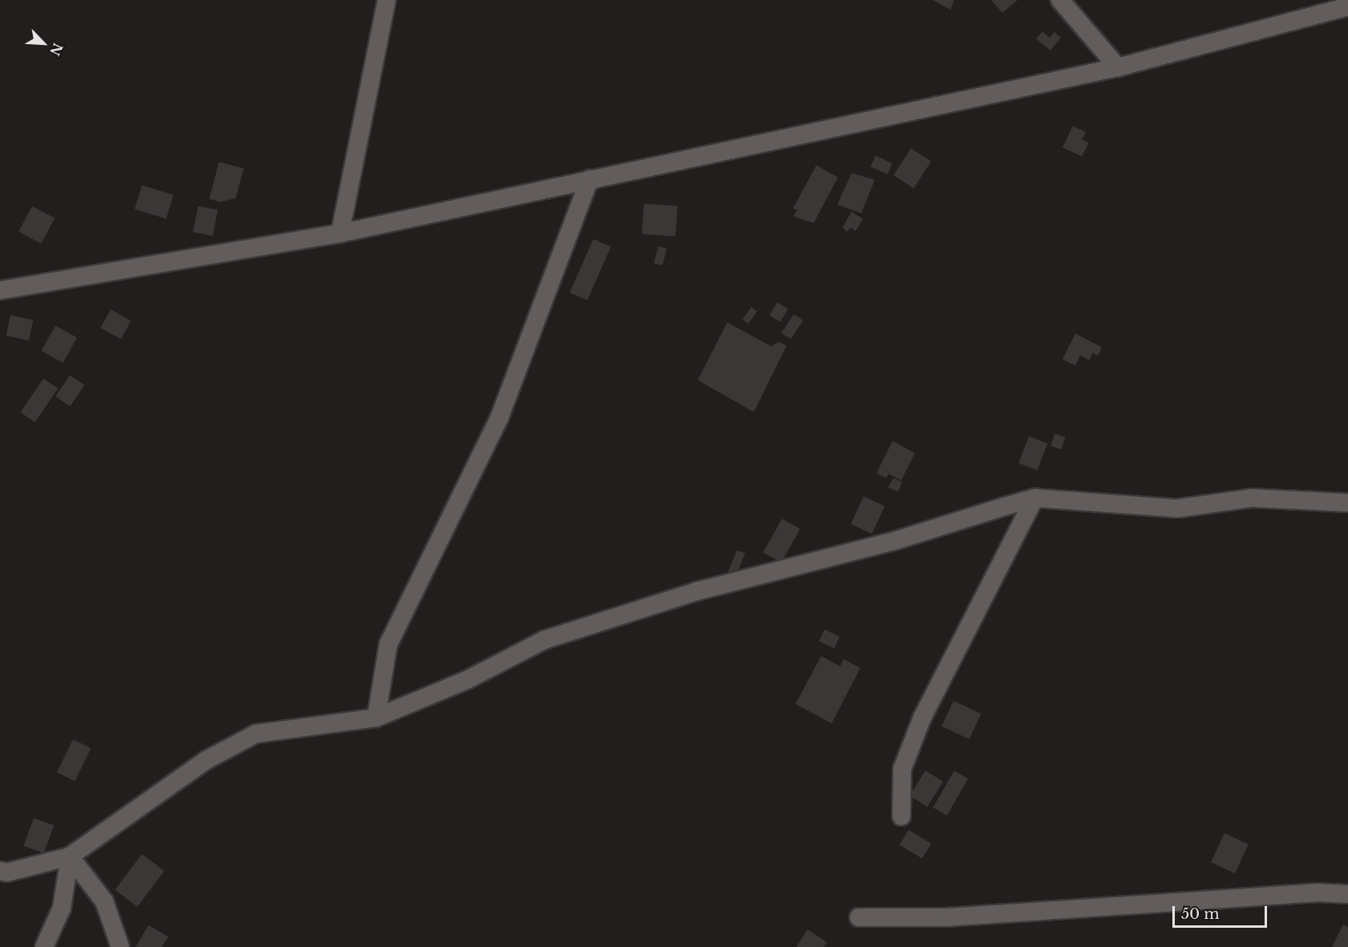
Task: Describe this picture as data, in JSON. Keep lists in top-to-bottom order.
{
  "scale_bar": "50 m",
  "north": "bottom right"
}
